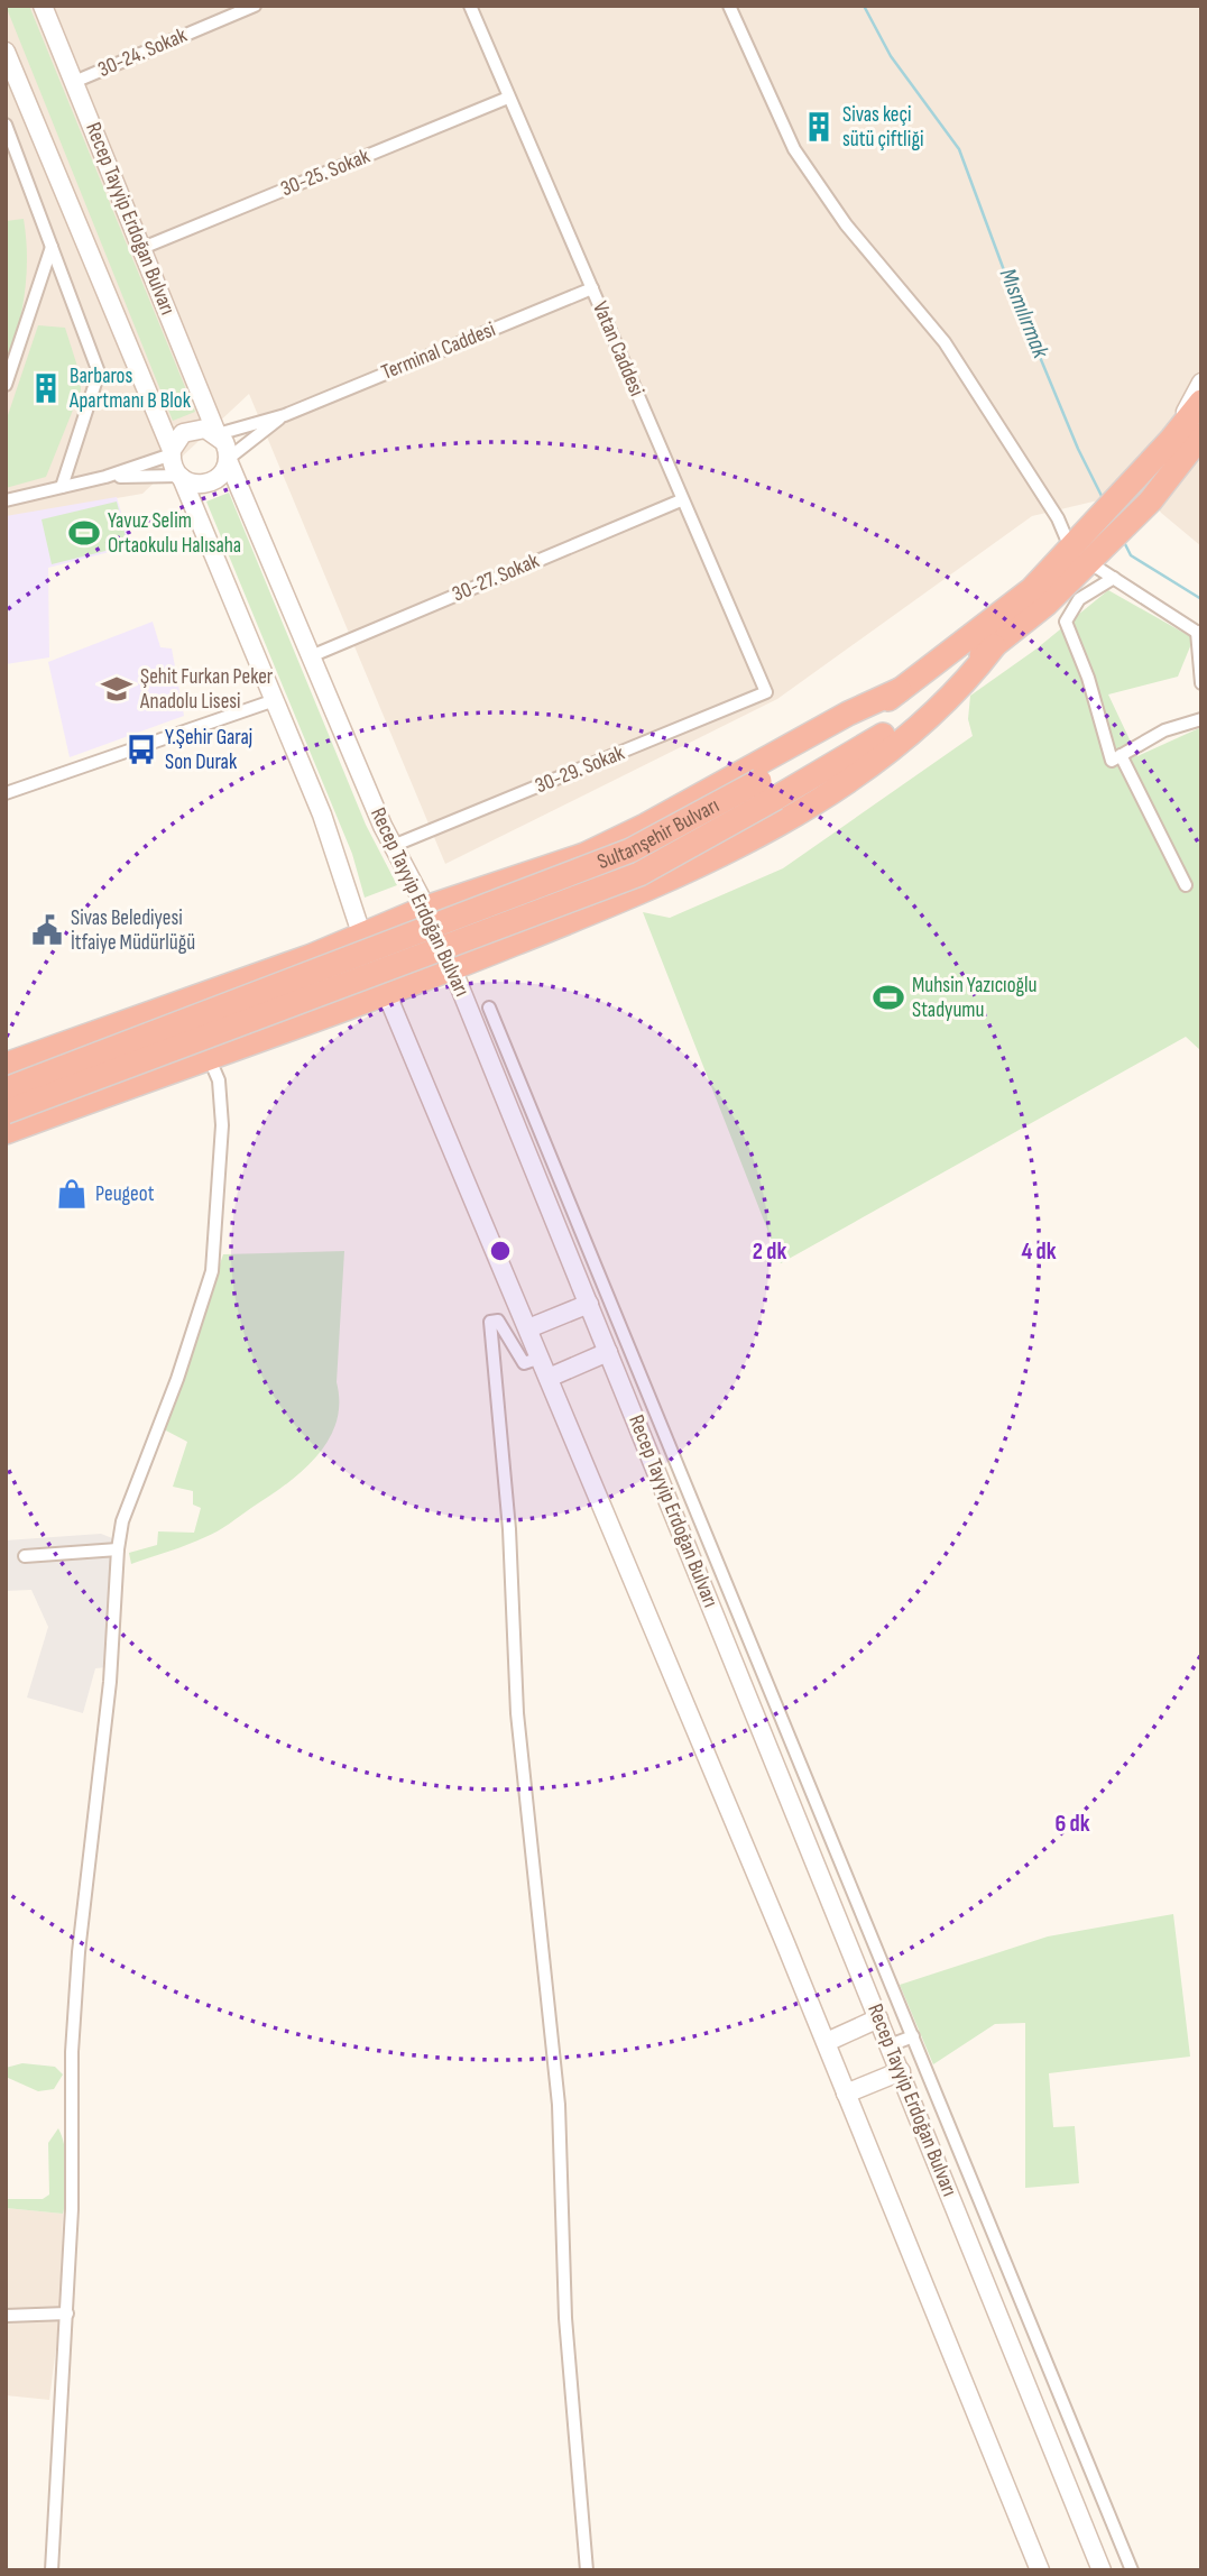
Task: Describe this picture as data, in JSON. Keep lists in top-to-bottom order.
{
  "streets": {
    "highway": ["Sultanşehir Bulvarı"],
    "street": [
      "30-24. Sokak",
      "30-25. Sokak",
      "Recep Tayyip Erdoğan Bulvarı",
      "Vatan Caddesi",
      "Terminal Caddesi",
      "30-27. Sokak",
      "30-29. Sokak"
    ]
  },
  "crossings": [
    ["30-24. Sokak", "Recep Tayyip Erdoğan Bulvarı"],
    ["30-25. Sokak", "Recep Tayyip Erdoğan Bulvarı"],
    ["30-25. Sokak", "Vatan Caddesi"],
    ["Recep Tayyip Erdoğan Bulvarı", "Terminal Caddesi"],
    ["Recep Tayyip Erdoğan Bulvarı", "30-27. Sokak"],
    ["Recep Tayyip Erdoğan Bulvarı", "30-29. Sokak"],
    ["Vatan Caddesi", "Terminal Caddesi"],
    ["Vatan Caddesi", "30-27. Sokak"],
    ["Vatan Caddesi", "30-29. Sokak"]
  ],
  "water": ["Mısmılırmak"],
  "places": {
    "building": ["Sivas keçi sütü çiftliği", "Barbaros Apartmanı B Blok"],
    "sports": ["Yavuz Selim Ortaokulu Halısaha", "Muhsin Yazıcıoğlu Stadyumu"],
    "school or university": ["Şehit Furkan Peker Anadolu Lisesi"],
    "bus stop": ["Y.Şehir Garaj Son Durak"],
    "public building": ["Sivas Belediyesi İtfaiye Müdürlüğü"],
    "shop": ["Peugeot"]
  },
  "rings": ["2 dk", "4 dk", "6 dk"]
}
